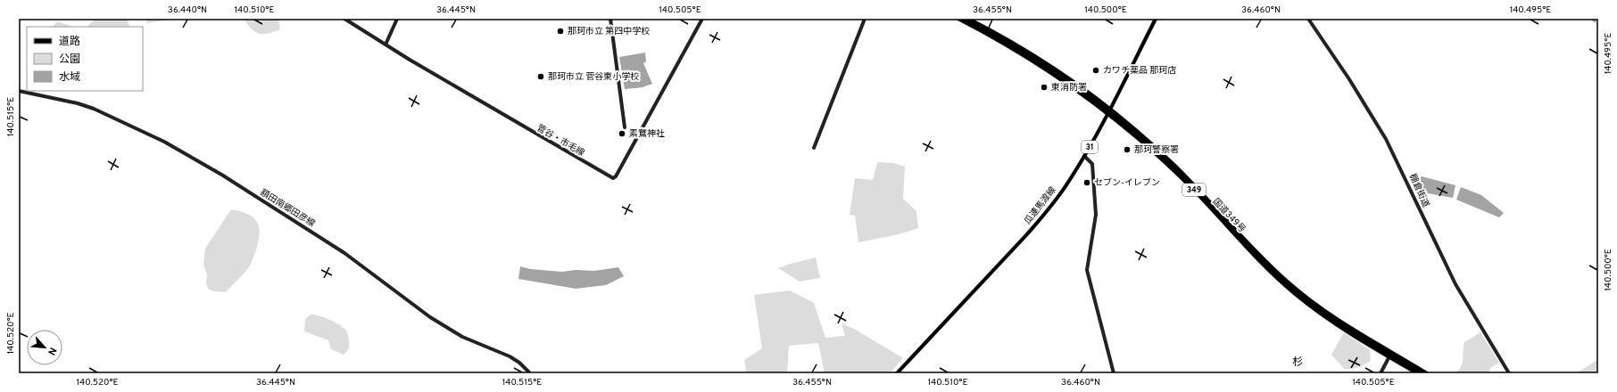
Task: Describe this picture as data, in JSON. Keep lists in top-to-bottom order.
{
  "streets": {
    "highway": ["349", "国道349号"],
    "main road": ["31", "瓜連馬渡線"],
    "street": ["菅谷・市毛線", "棚倉街道", "額田南郷田彦線"]
  },
  "crossings": [
    ["瓜連馬渡線", "国道349号"]
  ],
  "districts": ["杉"],
  "places": [
    "那珂市立 第四中学校",
    "カワチ薬品 那珂店",
    "那珂市立 菅谷東小学校",
    "東消防署",
    "素鵞神社",
    "那珂警察署",
    "セブン-イレブン"
  ],
  "legend": ["道路", "公園", "水域"],
  "north": "bottom right",
  "coordinates": [
    "36.440°N",
    "140.510°E",
    "36.445°N",
    "140.505°E",
    "36.455°N",
    "140.500°E",
    "36.460°N",
    "140.495°E",
    "140.515°E",
    "140.520°E"
  ]
}
